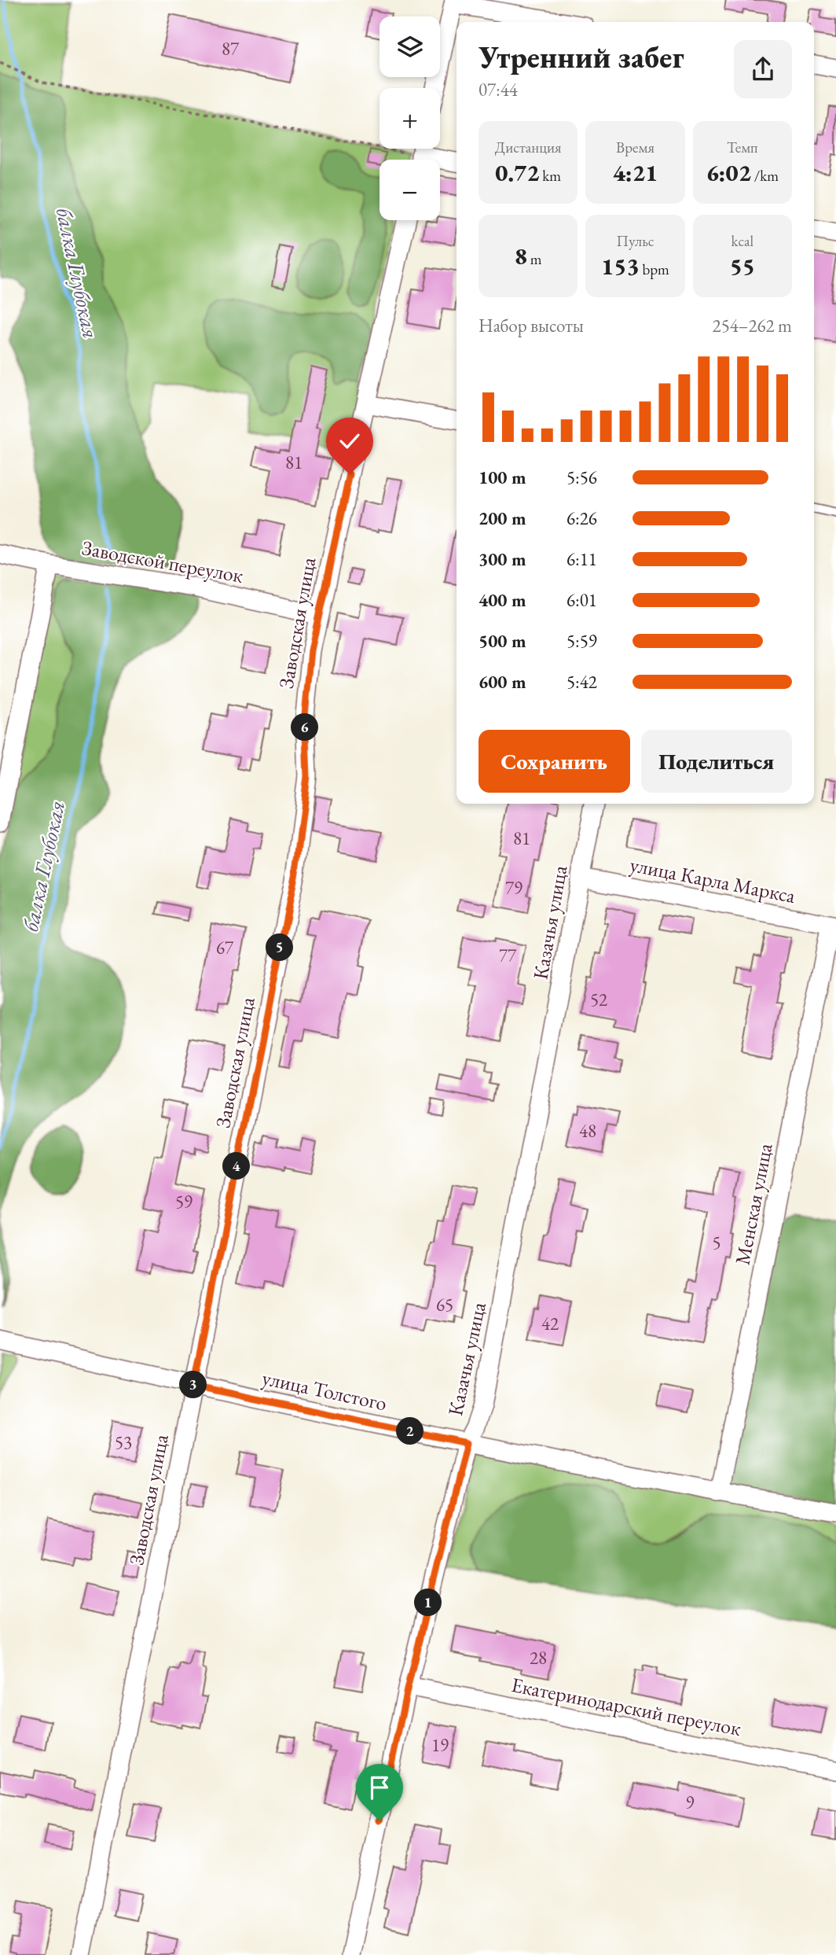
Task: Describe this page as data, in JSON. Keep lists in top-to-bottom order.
{
  "streets": {
    "street": [
      "Заводской переулок",
      "Заводская улица",
      "улица Карла Маркса",
      "Казачья улица",
      "Менская улица",
      "улица Толстого",
      "Екатеринодарский переулок"
    ]
  },
  "crossings": [
    ["Заводской переулок", "Заводская улица"],
    ["Заводская улица", "улица Толстого"],
    ["улица Карла Маркса", "Казачья улица"],
    ["улица Карла Маркса", "Менская улица"],
    ["Казачья улица", "улица Толстого"],
    ["Казачья улица", "Екатеринодарский переулок"],
    ["Менская улица", "улица Толстого"]
  ],
  "water": ["балка Глубокая"],
  "house_numbers": [
    "87",
    "81",
    "81",
    "79",
    "67",
    "77",
    "52",
    "48",
    "59",
    "5",
    "65",
    "42",
    "53",
    "28",
    "19",
    "9"
  ],
  "page": {
    "map_buttons": ["+", "−"],
    "heading": ["Утренний забег", "07:44"],
    "stats": [
      ["Дистанция", "0.72 km"],
      ["Время", "4:21"],
      ["Темп", "6:02 /km"],
      ["8 m"],
      ["Пульс", "153 bpm"],
      ["kcal", "55"]
    ],
    "chart": ["Набор высоты", "254–262 m"],
    "list": [
      {
        "name": "100 m",
        "note": "5:56"
      },
      {
        "name": "200 m",
        "note": "6:26"
      },
      {
        "name": "300 m",
        "note": "6:11"
      },
      {
        "name": "400 m",
        "note": "6:01"
      },
      {
        "name": "500 m",
        "note": "5:59"
      },
      {
        "name": "600 m",
        "note": "5:42"
      }
    ],
    "pins": [
      "6",
      "5",
      "4",
      "3",
      "2",
      "1"
    ],
    "buttons": ["Сохранить", "Поделиться"]
  }
}
